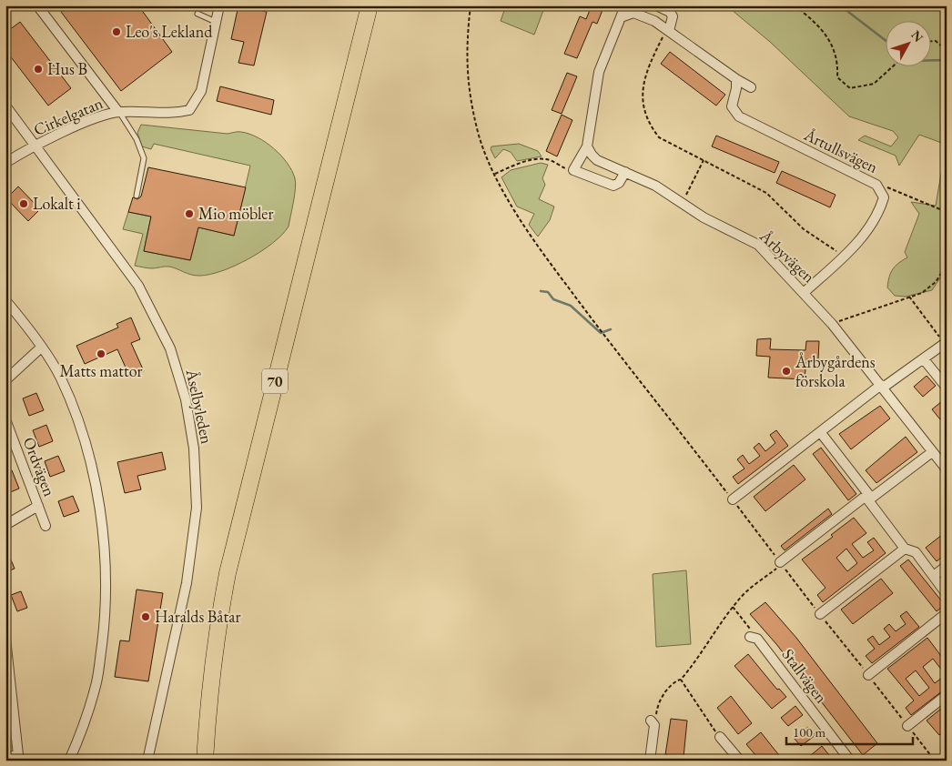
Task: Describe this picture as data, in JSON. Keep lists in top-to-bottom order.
{
  "streets": {
    "highway": ["70"],
    "street": [
      "Cirkelgatan",
      "Årtullsvägen",
      "Årbyvägen",
      "Åselbyleden",
      "Ordvägen",
      "Stallvägen"
    ]
  },
  "crossings": [
    ["Cirkelgatan", "Åselbyleden"],
    ["Årtullsvägen", "Årbyvägen"]
  ],
  "places": [
    "Leo's Lekland",
    "Hus B",
    "Lokalt i",
    "Mio möbler",
    "Matts mattor",
    "Årbygårdens förskola",
    "Haralds Båtar"
  ],
  "scale_bar": "100 m",
  "north": "top right"
}
